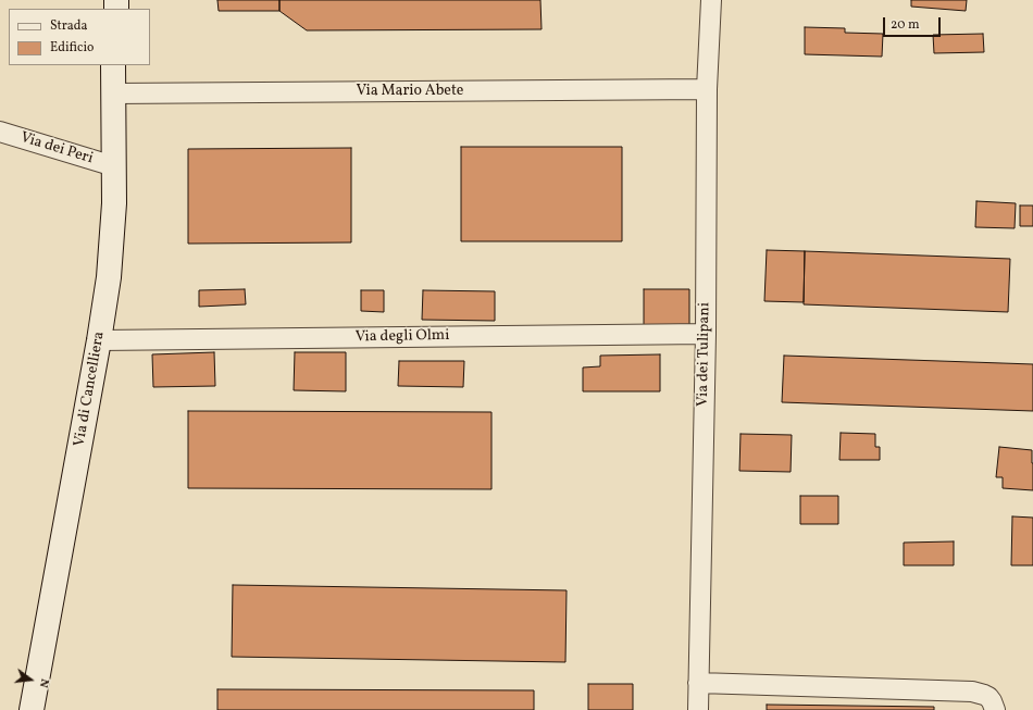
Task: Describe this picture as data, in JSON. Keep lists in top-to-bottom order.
{
  "streets": {
    "street": [
      "Via Mario Abete",
      "Via dei Peri",
      "Via degli Olmi",
      "Via dei Tulipani",
      "Via di Cancelliera"
    ]
  },
  "crossings": [
    ["Via Mario Abete", "Via dei Tulipani"],
    ["Via Mario Abete", "Via di Cancelliera"],
    ["Via dei Peri", "Via di Cancelliera"],
    ["Via degli Olmi", "Via dei Tulipani"],
    ["Via degli Olmi", "Via di Cancelliera"]
  ],
  "legend": ["Strada", "Edificio"],
  "scale_bar": "20 m",
  "north": "right"
}
